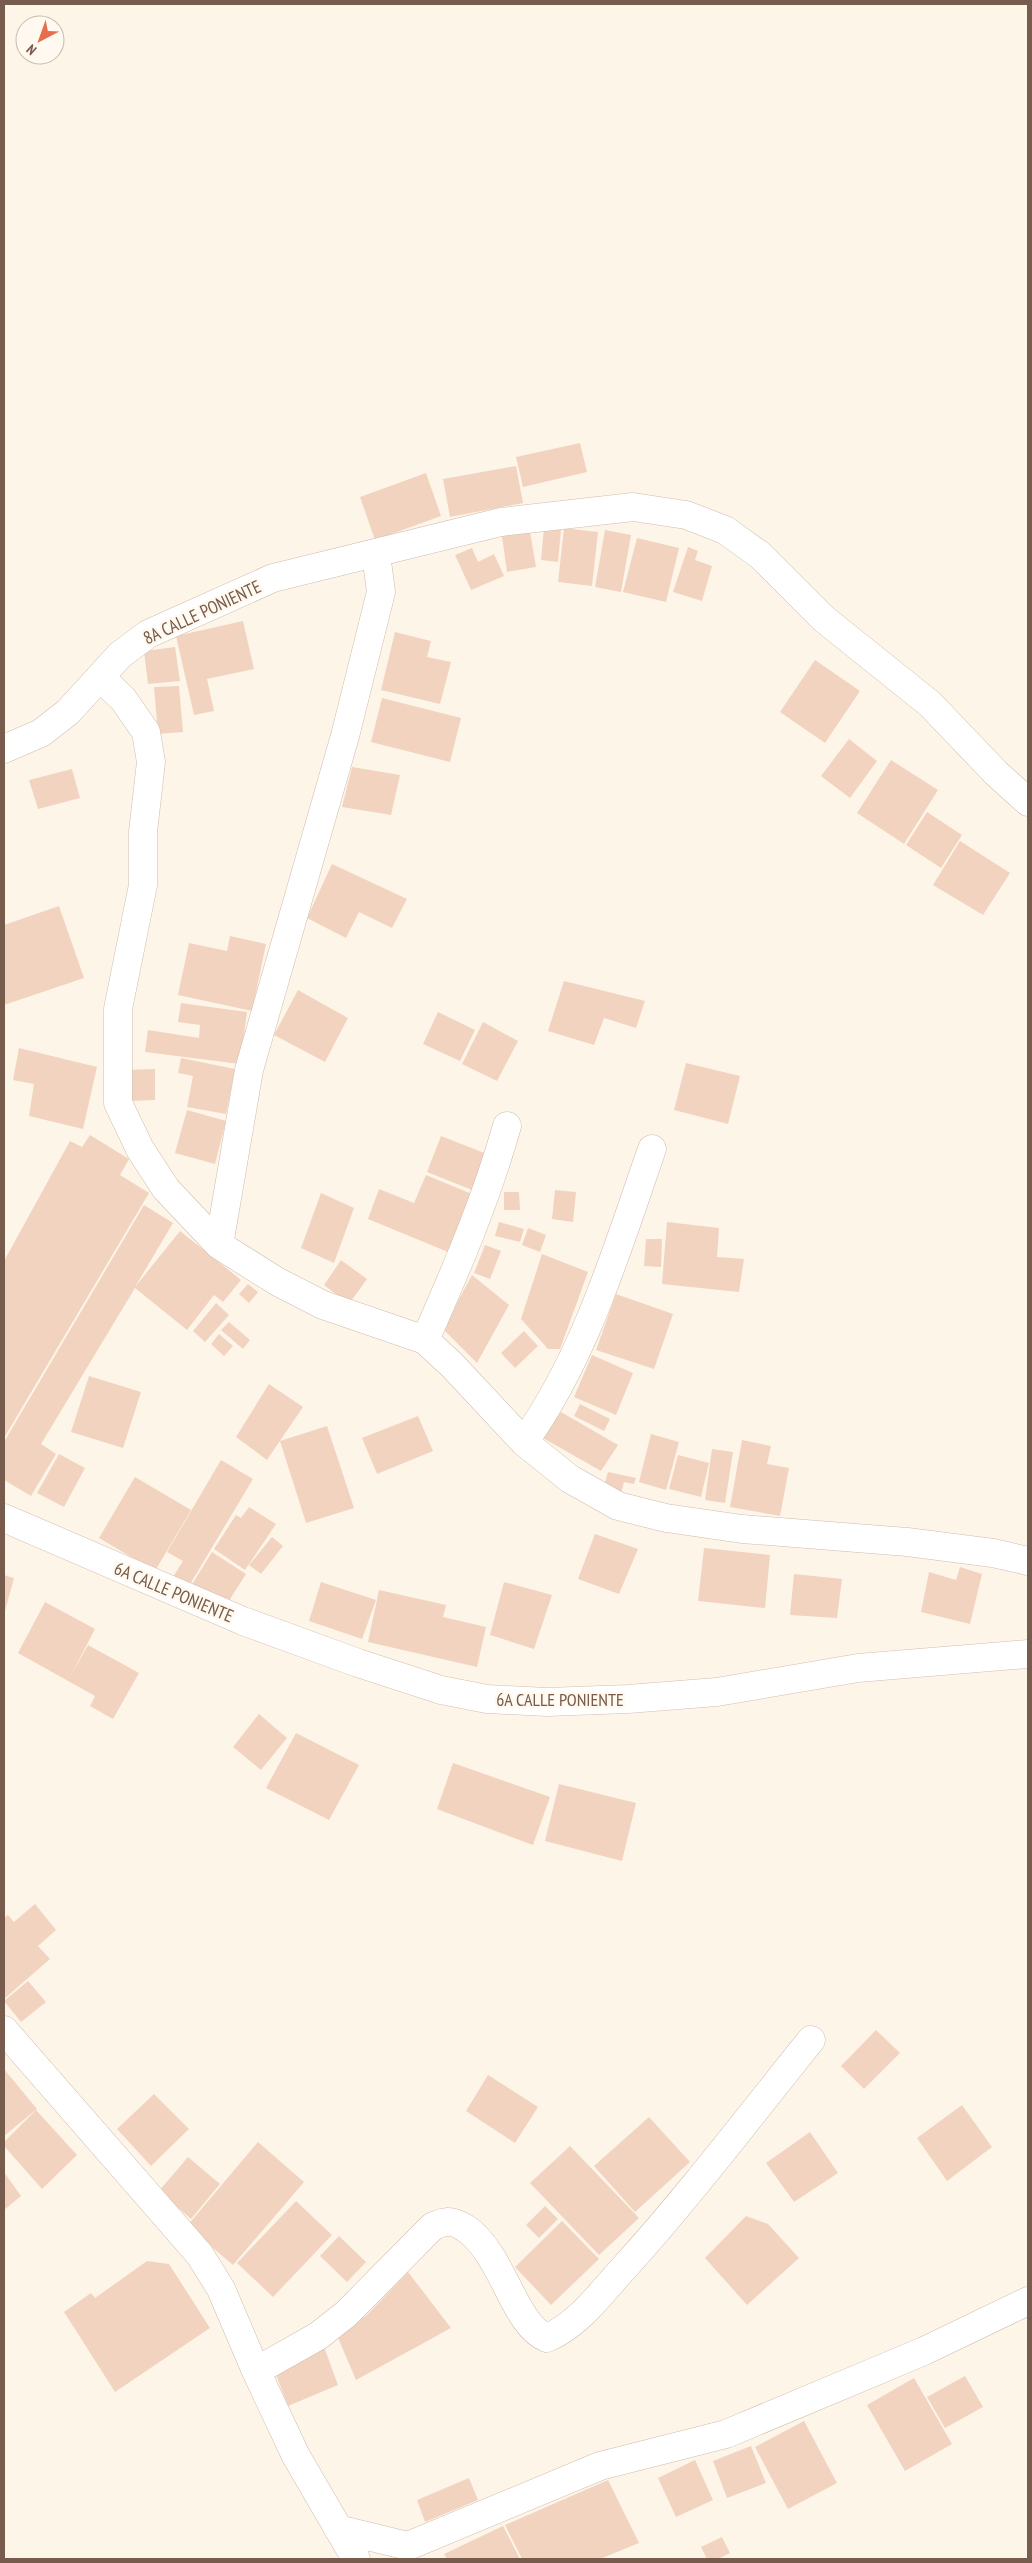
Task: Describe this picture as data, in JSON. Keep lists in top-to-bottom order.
{
  "streets": {
    "street": ["8A CALLE PONIENTE", "6A CALLE PONIENTE"]
  },
  "north": "bottom left"
}
